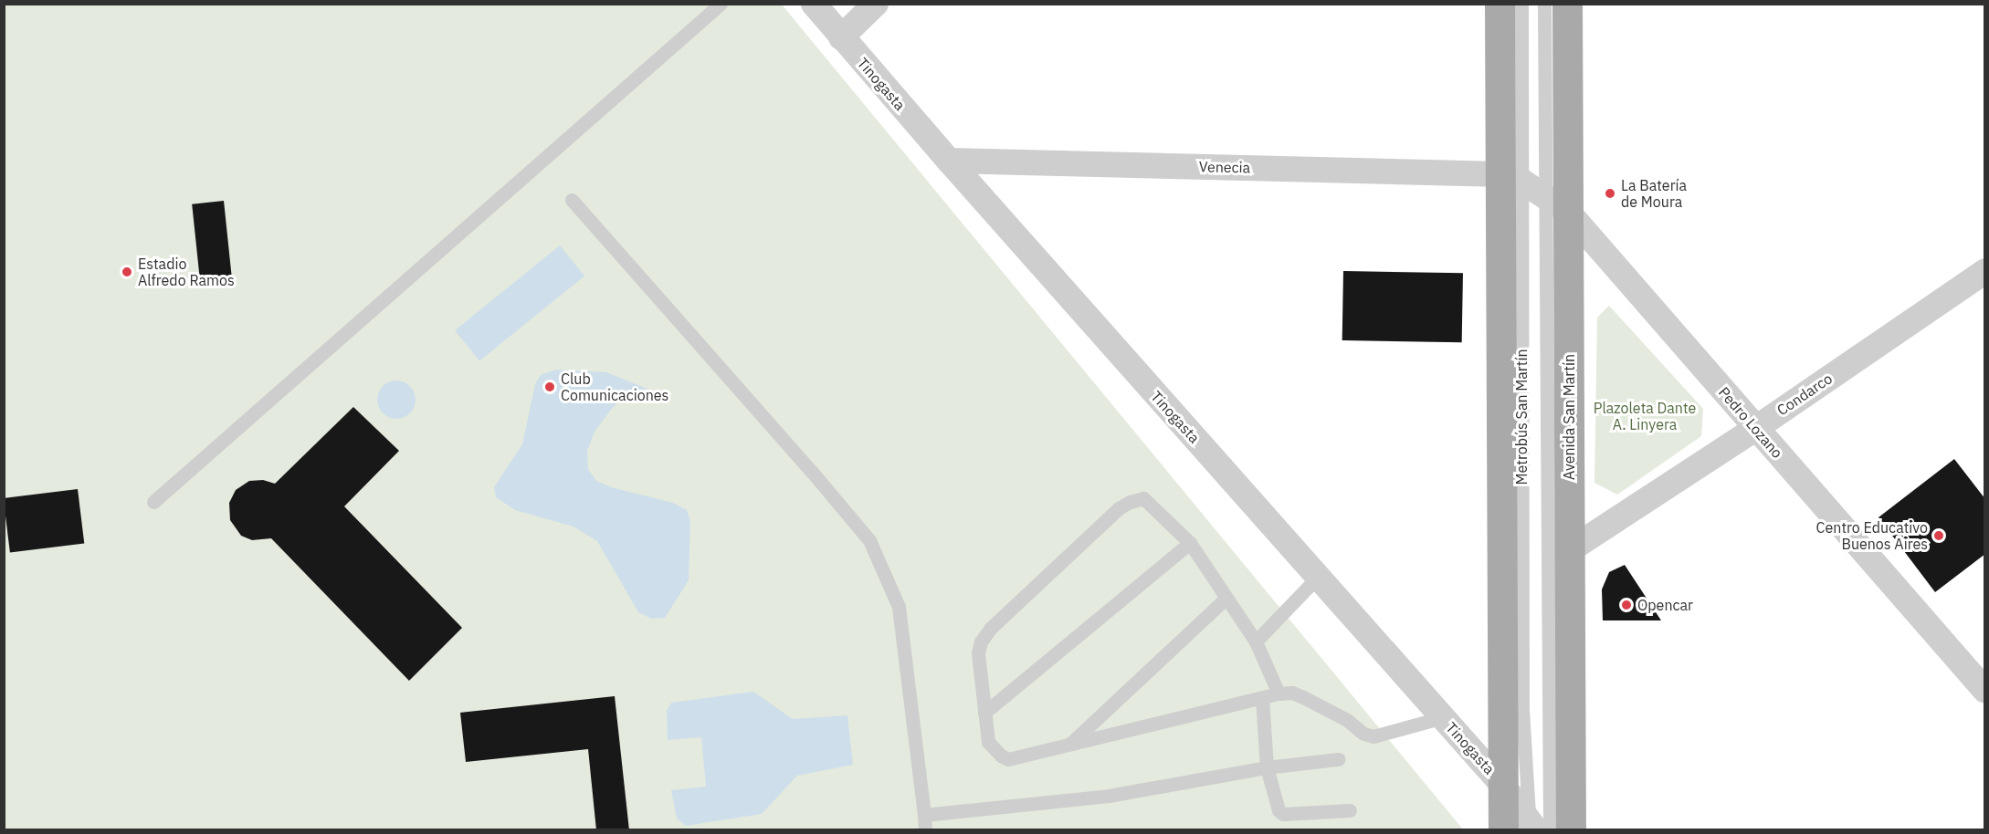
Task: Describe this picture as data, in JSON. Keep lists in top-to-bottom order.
{
  "streets": {
    "main road": ["Avenida San Martín"],
    "street": [
      "Tinogasta",
      "Venecia",
      "Condarco",
      "Pedro Lozano"
    ],
    "lane": ["Metrobús San Martín"]
  },
  "crossings": [
    ["Tinogasta", "Venecia"],
    ["Venecia", "Metrobús San Martín"],
    ["Venecia", "Pedro Lozano"],
    ["Condarco", "Avenida San Martín"],
    ["Condarco", "Pedro Lozano"],
    ["Metrobús San Martín", "Avenida San Martín"],
    ["Metrobús San Martín", "Pedro Lozano"],
    ["Avenida San Martín", "Pedro Lozano"]
  ],
  "parks": ["Plazoleta Dante A. Linyera"],
  "places": [
    "La Batería de Moura",
    "Estadio Alfredo Ramos",
    "Club Comunicaciones",
    "Centro Educativo Buenos Aires",
    "Opencar"
  ]
}
